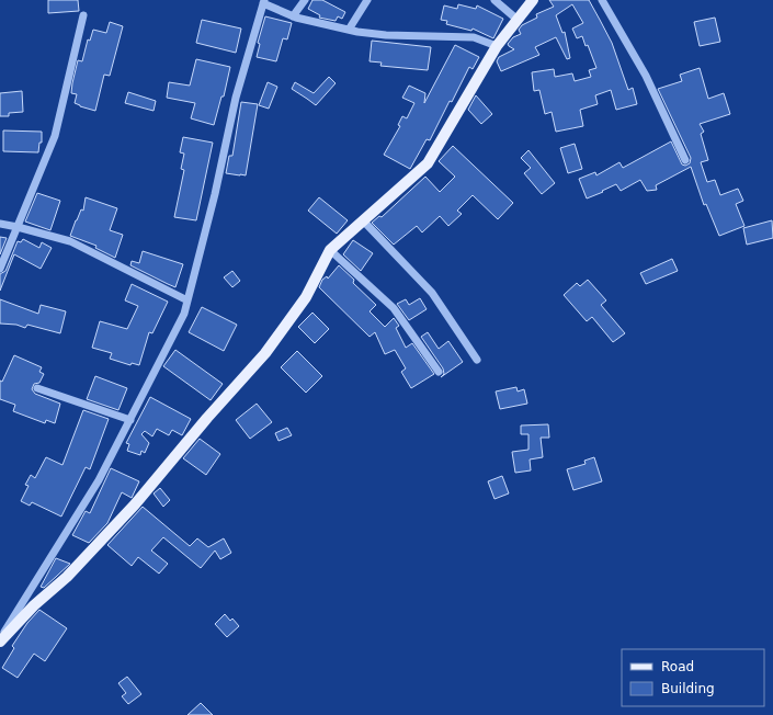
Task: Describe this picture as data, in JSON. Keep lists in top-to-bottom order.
{
  "legend": ["Road", "Building"]
}
